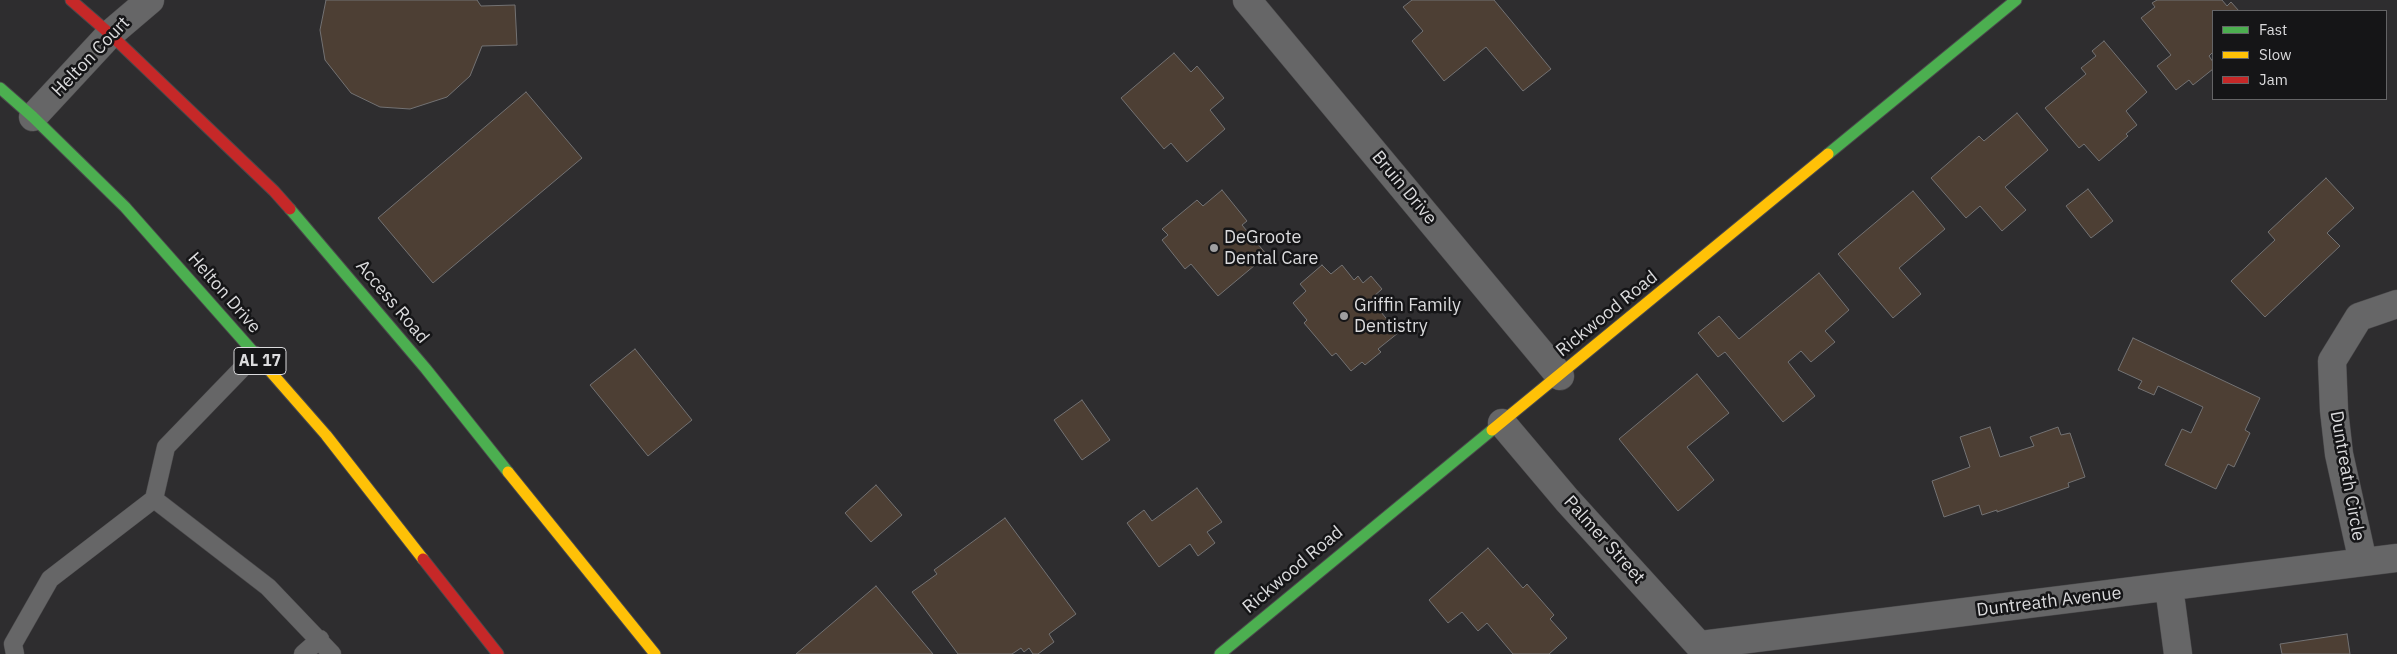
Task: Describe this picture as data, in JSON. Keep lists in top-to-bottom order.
{
  "streets": {
    "main road": [
      "Helton Drive",
      "Access Road",
      "Rickwood Road",
      "AL 17"
    ],
    "street": [
      "Helton Court",
      "Bruin Drive",
      "Duntreath Circle",
      "Palmer Street",
      "Duntreath Avenue"
    ]
  },
  "crossings": [
    ["Helton Court", "Helton Drive"],
    ["Helton Court", "Access Road"],
    ["Bruin Drive", "Rickwood Road"],
    ["Rickwood Road", "Palmer Street"],
    ["Duntreath Circle", "Duntreath Avenue"],
    ["Palmer Street", "Duntreath Avenue"]
  ],
  "places": ["DeGroote Dental Care", "Griffin Family Dentistry"],
  "legend": ["Fast", "Slow", "Jam"]
}
